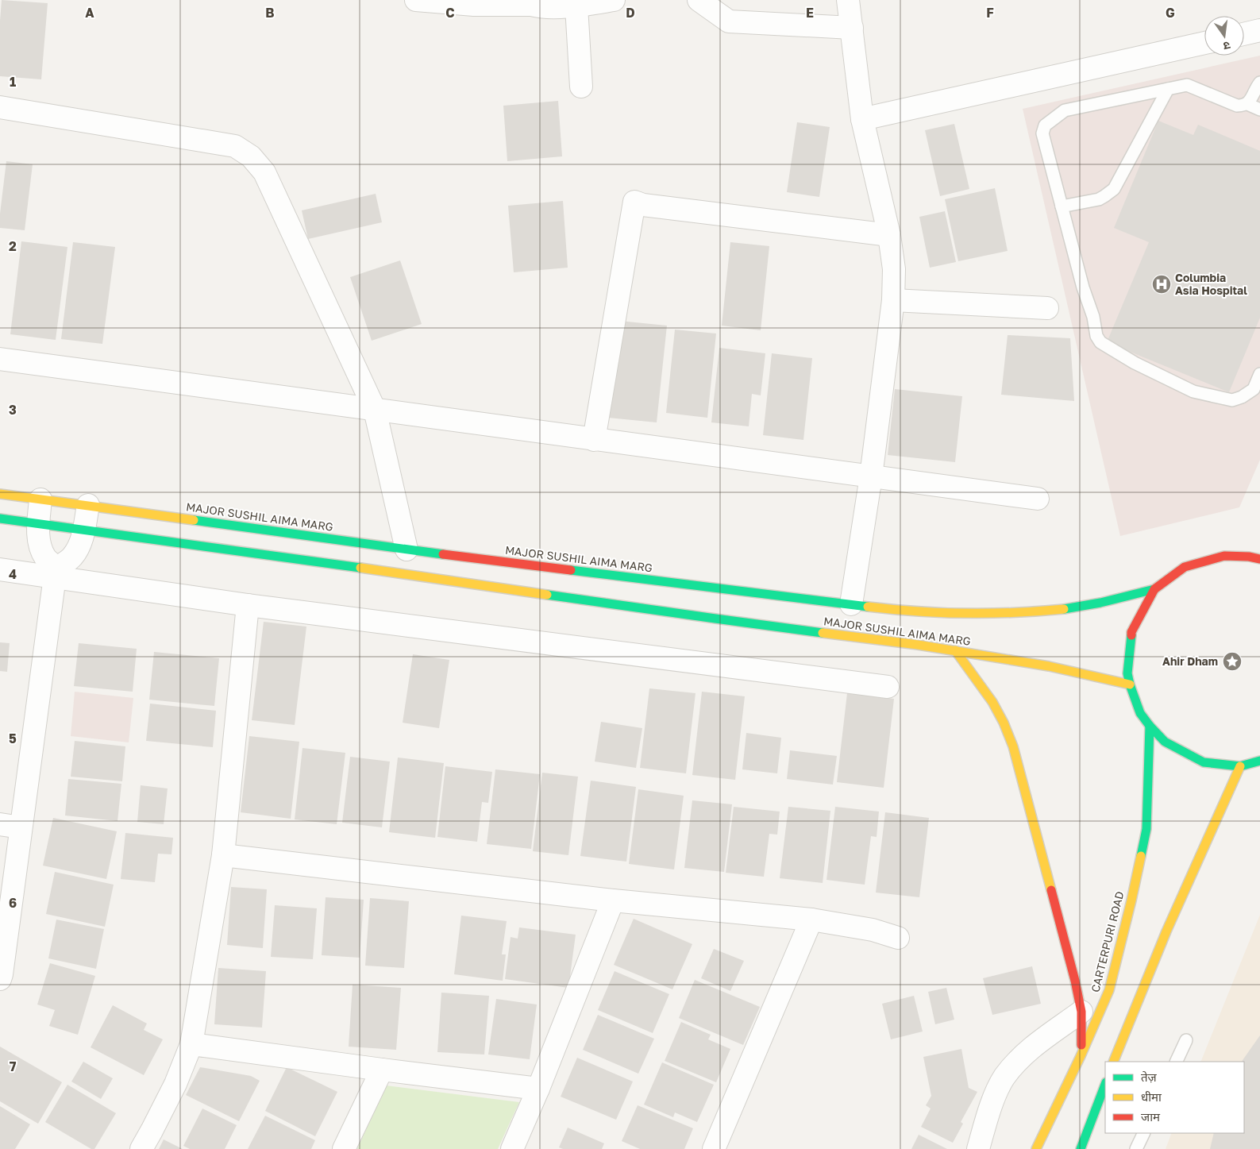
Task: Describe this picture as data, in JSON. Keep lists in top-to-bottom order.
{
  "streets": {
    "street": ["MAJOR SUSHIL AIMA MARG", "CARTERPURI ROAD"]
  },
  "places": {
    "hospital": ["Columbia Asia Hospital"],
    "place": ["Ahir Dham"]
  },
  "legend": ["तेज़", "धीमा", "जाम"],
  "north": "bottom",
  "grid": {
    "columns": [
      "A",
      "B",
      "C",
      "D",
      "E",
      "F",
      "G"
    ],
    "rows": [
      "1",
      "2",
      "3",
      "4",
      "5",
      "6",
      "7"
    ]
  }
}
